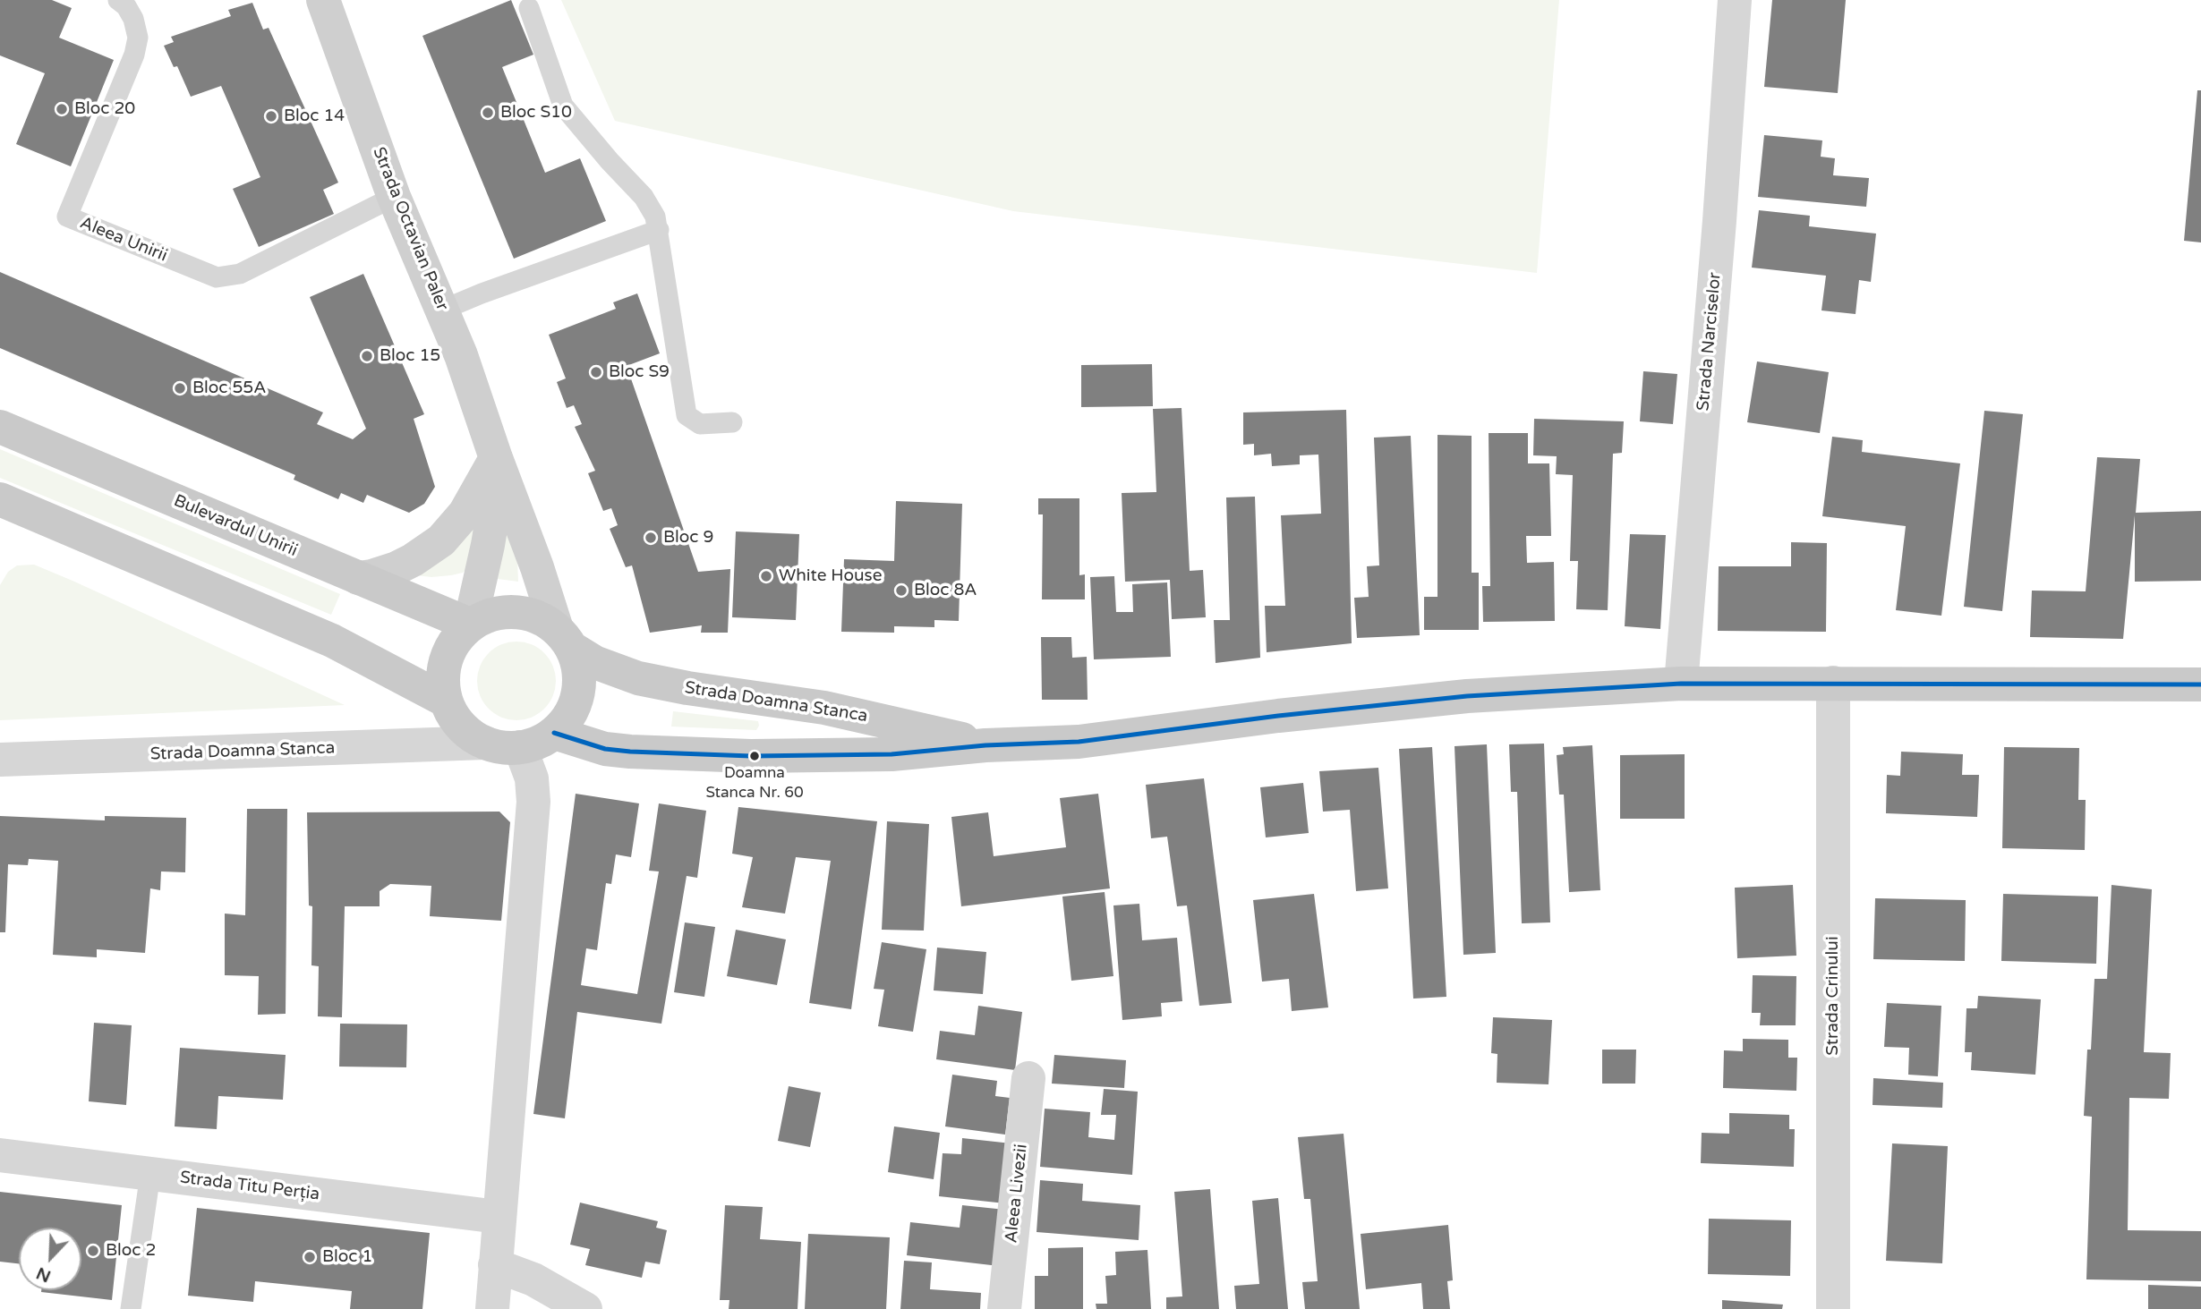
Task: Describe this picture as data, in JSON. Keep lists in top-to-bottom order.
{
  "streets": {
    "main road": ["Strada Octavian Paler", "Bulevardul Unirii", "Strada Doamna Stanca"],
    "street": [
      "Strada Narciselor",
      "Strada Crinului",
      "Strada Titu Perția",
      "Aleea Livezii"
    ],
    "lane": ["Aleea Unirii"]
  },
  "crossings": [
    ["Strada Octavian Paler", "Aleea Unirii"],
    ["Strada Octavian Paler", "Bulevardul Unirii"],
    ["Strada Octavian Paler", "Strada Doamna Stanca"],
    ["Strada Narciselor", "Strada Doamna Stanca"],
    ["Bulevardul Unirii", "Strada Doamna Stanca"],
    ["Strada Doamna Stanca", "Strada Crinului"]
  ],
  "places": [
    "Bloc 20",
    "Bloc S10",
    "Bloc 14",
    "Bloc 15",
    "Bloc S9",
    "Bloc 55A",
    "Bloc 9",
    "White House",
    "Bloc 8A",
    "Doamna Stanca Nr. 60",
    "Bloc 2",
    "Bloc 1"
  ],
  "north": "bottom left"
}
